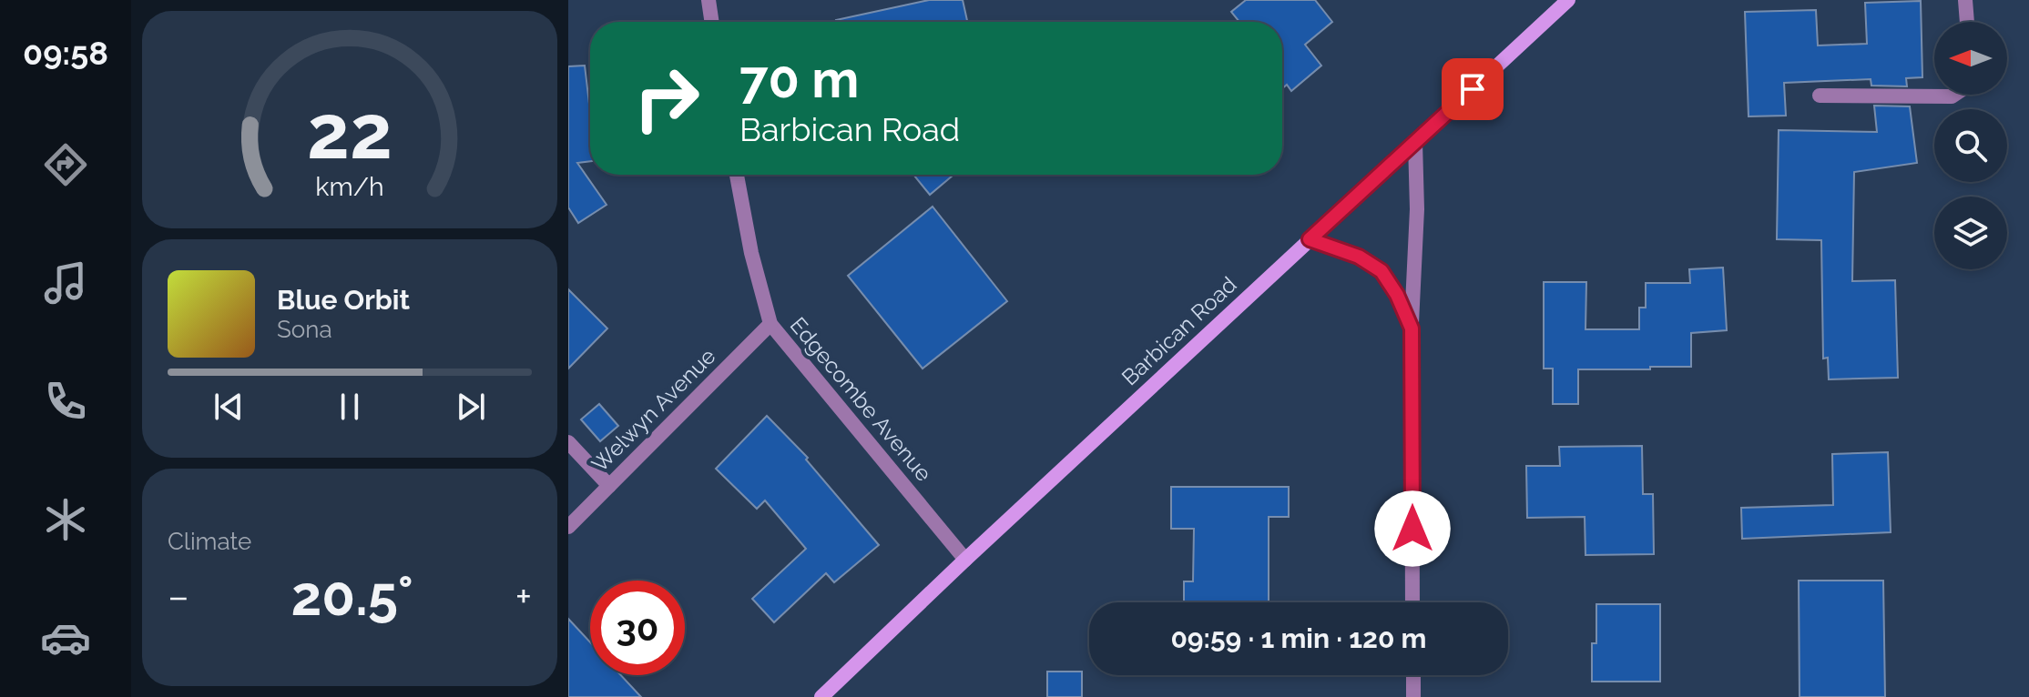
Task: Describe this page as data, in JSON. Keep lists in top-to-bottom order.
{
  "streets": {
    "main road": ["Barbican Road"],
    "street": ["Edgecombe Avenue", "Welwyn Avenue"]
  },
  "crossings": [
    ["Barbican Road", "Edgecombe Avenue"],
    ["Edgecombe Avenue", "Welwyn Avenue"]
  ],
  "north": "left",
  "page": {
    "tabs": "09:58",
    "turn": ["70 m", "Barbican Road"],
    "song": ["Blue Orbit", "Sona"],
    "tile": "Climate",
    "heat": ["−", "20.5°", "+"],
    "limit": "30",
    "trip": "09:59 · 1 min · 120 m",
    "gauge": ["22", "km/h"]
  }
}
